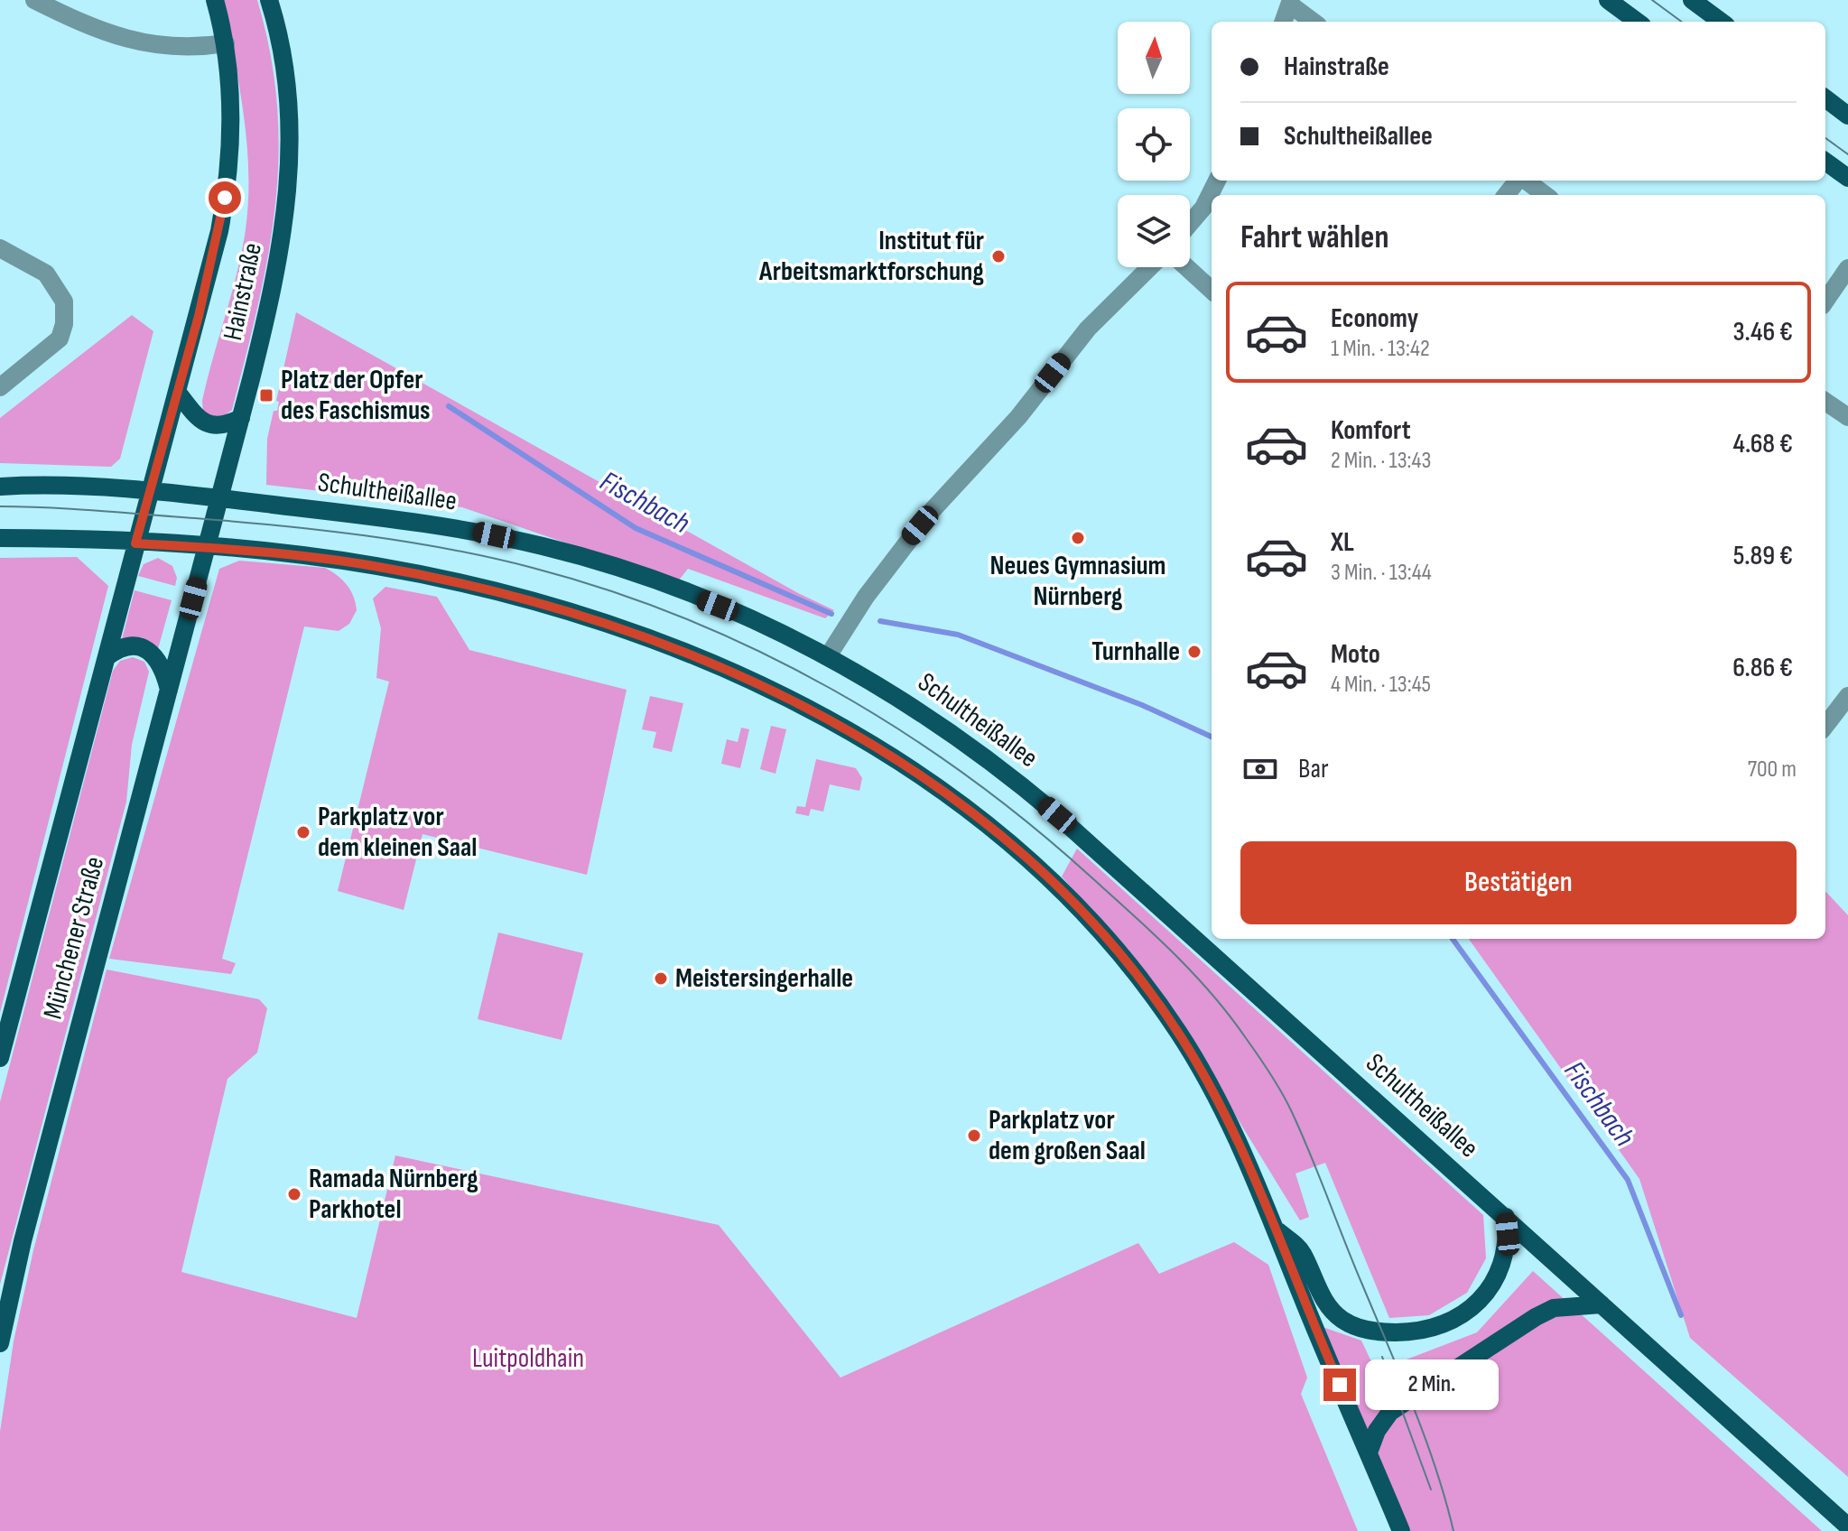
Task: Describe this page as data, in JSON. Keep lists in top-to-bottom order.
{
  "streets": {
    "main road": ["Hainstraße", "Schultheißallee", "Münchener Straße"]
  },
  "crossings": [
    ["Hainstraße", "Schultheißallee"],
    ["Hainstraße", "Münchener Straße"]
  ],
  "water": ["Fischbach"],
  "parks": ["Luitpoldhain"],
  "places": {
    "other": [
      "Institut für Arbeitsmarktforschung",
      "Neues Gymnasium Nürnberg",
      "Turnhalle",
      "Parkplatz vor dem kleinen Saal",
      "Meistersingerhalle",
      "Parkplatz vor dem großen Saal",
      "Ramada Nürnberg Parkhotel"
    ],
    "transit": ["Platz der Opfer des Faschismus"]
  },
  "north": "top",
  "page": {
    "banner": ["Hainstraße", "Schultheißallee"],
    "heading": "Fahrt wählen",
    "list": [
      {
        "name": "Economy",
        "note": "1 Min. · 13:42",
        "value": "3.46 €"
      },
      {
        "name": "Komfort",
        "note": "2 Min. · 13:43",
        "value": "4.68 €"
      },
      {
        "name": "XL",
        "note": "3 Min. · 13:44",
        "value": "5.89 €"
      },
      {
        "name": "Moto",
        "note": "4 Min. · 13:45",
        "value": "6.86 €"
      }
    ],
    "pay": ["Bar", "700 m"],
    "buttons": "Bestätigen",
    "bubble": "2 Min."
  }
}
